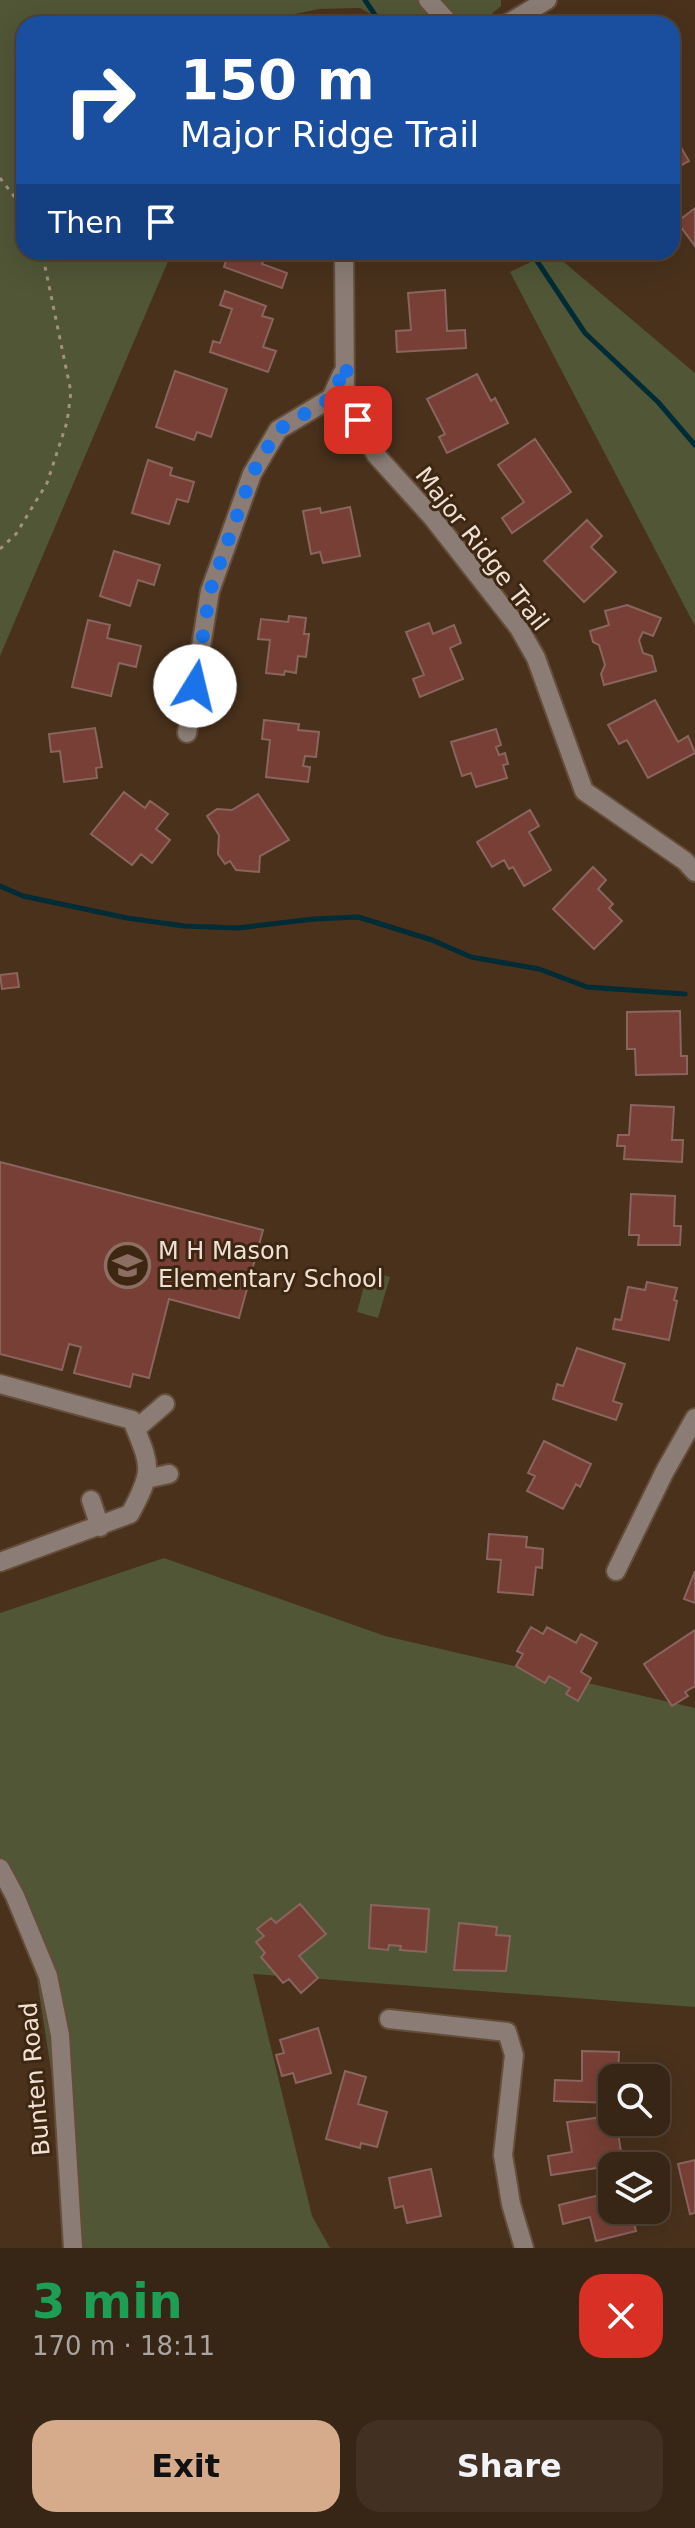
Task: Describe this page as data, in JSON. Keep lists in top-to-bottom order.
{
  "streets": {
    "street": ["Major Ridge Trail", "Bunten Road"]
  },
  "places": {
    "school or university": ["M H Mason Elementary School"]
  },
  "page": {
    "turn": ["150 m", "Major Ridge Trail"],
    "then": "Then",
    "heading": ["3 min", "170 m · 18:11"],
    "buttons": ["Exit", "Share"]
  }
}
